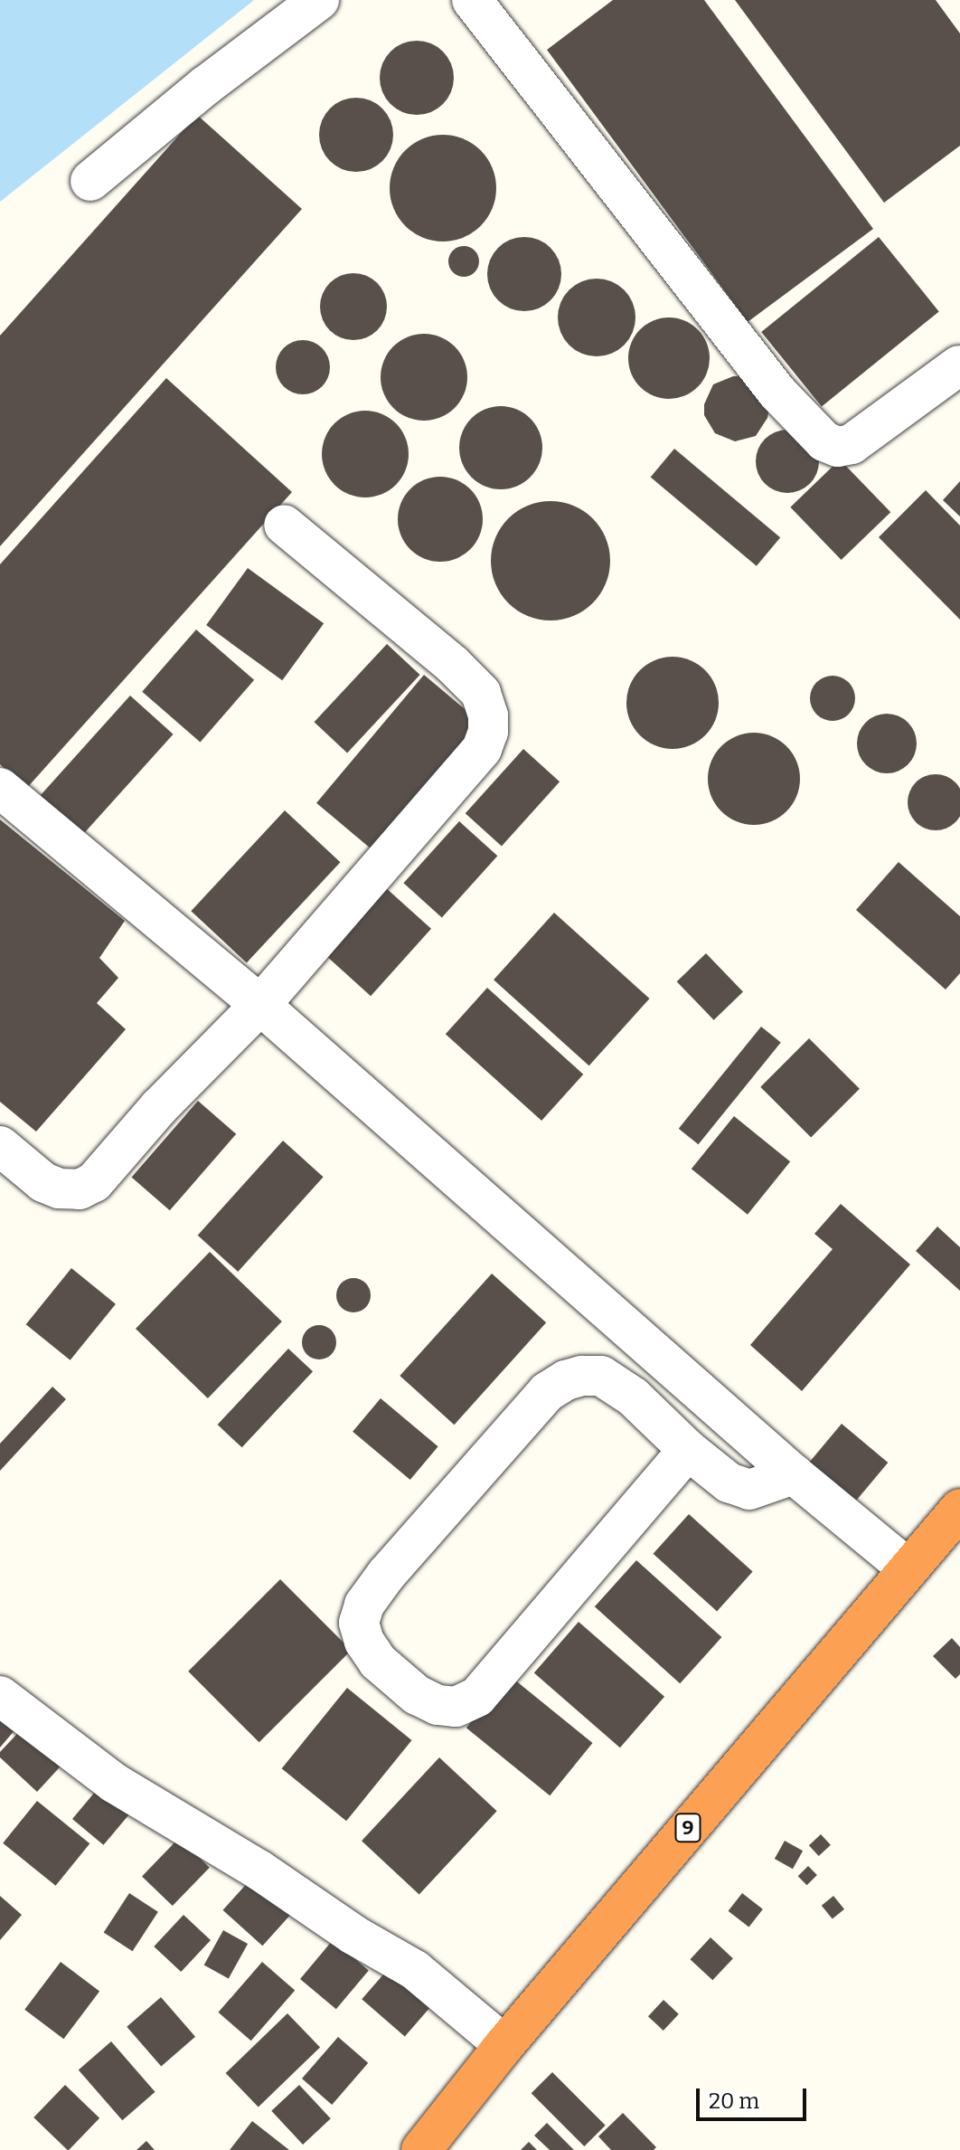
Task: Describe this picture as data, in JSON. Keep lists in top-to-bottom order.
{
  "streets": {
    "highway": ["9"]
  },
  "scale_bar": "20 m"
}
